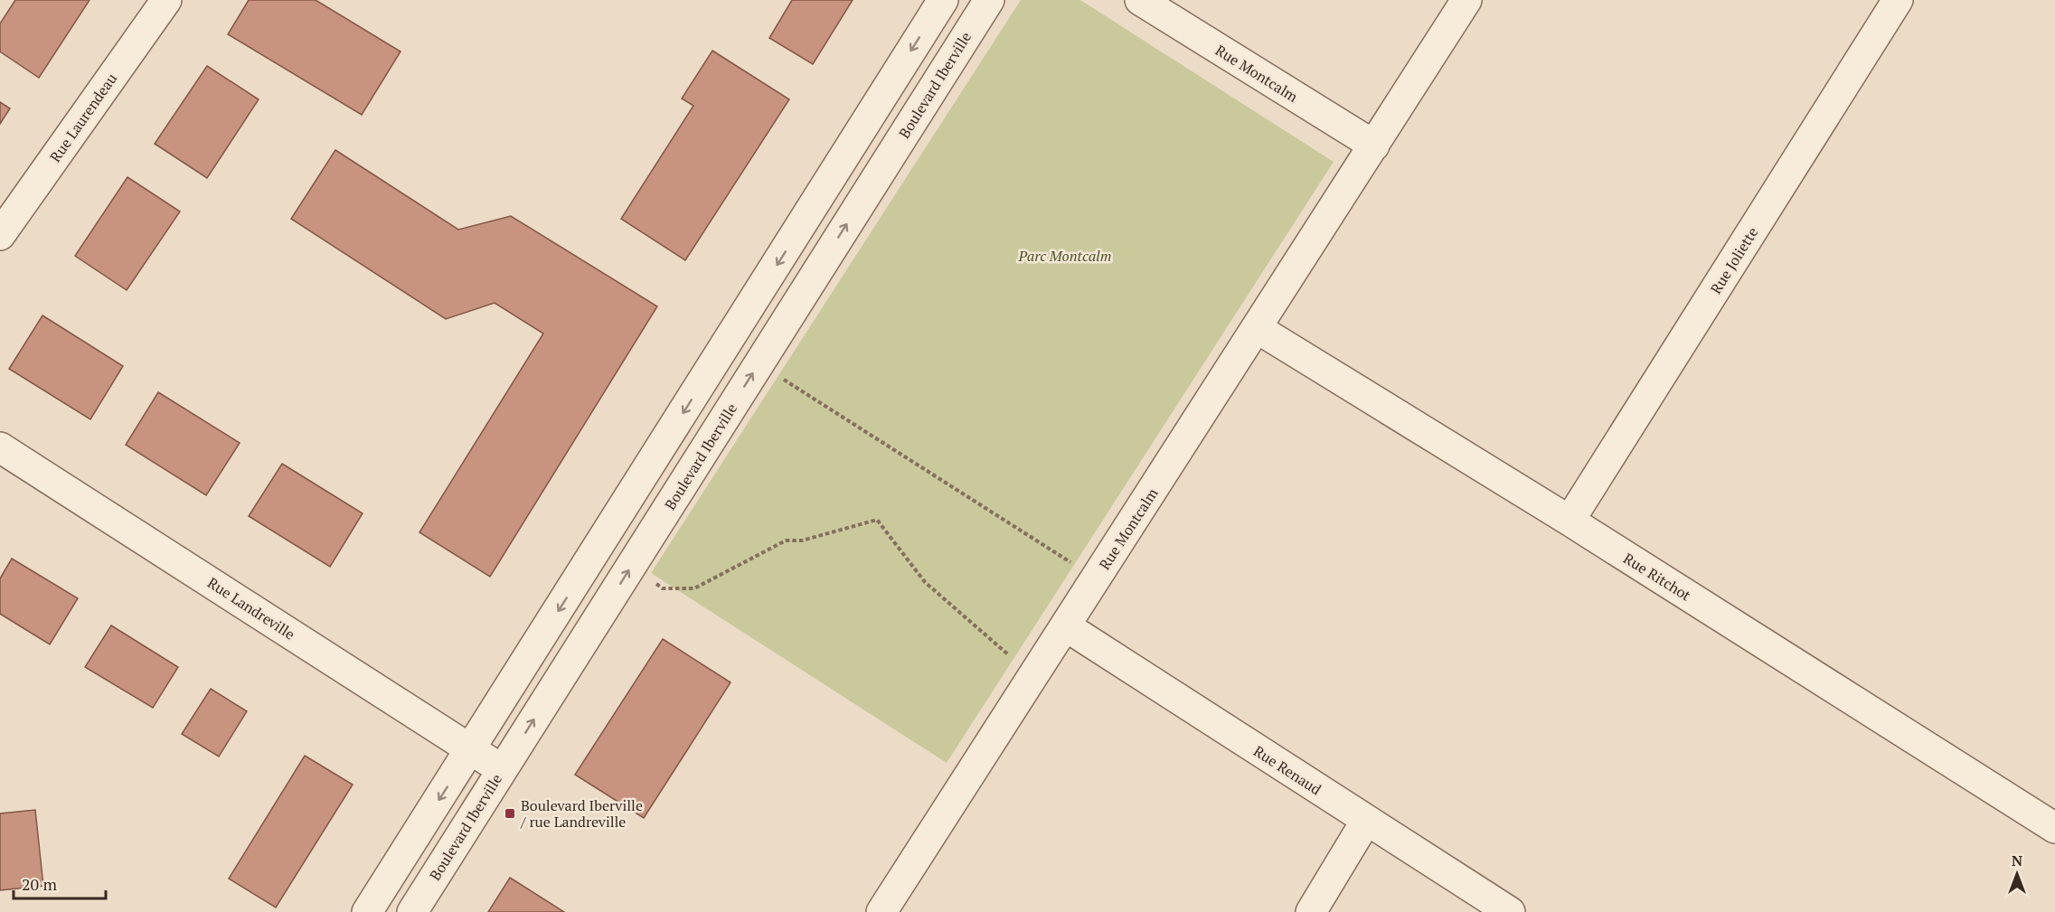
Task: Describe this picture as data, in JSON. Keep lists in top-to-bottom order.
{
  "streets": {
    "street": [
      "Rue Montcalm",
      "Boulevard Iberville",
      "Rue Laurendeau",
      "Rue Joliette",
      "Rue Ritchot",
      "Rue Landreville",
      "Rue Renaud"
    ]
  },
  "crossings": [
    ["Rue Montcalm", "Rue Ritchot"],
    ["Rue Montcalm", "Rue Renaud"],
    ["Boulevard Iberville", "Rue Landreville"],
    ["Rue Joliette", "Rue Ritchot"]
  ],
  "parks": ["Parc Montcalm"],
  "places": {
    "transit": ["Boulevard Iberville / rue Landreville"]
  },
  "scale_bar": "20 m",
  "north": "top"
}
